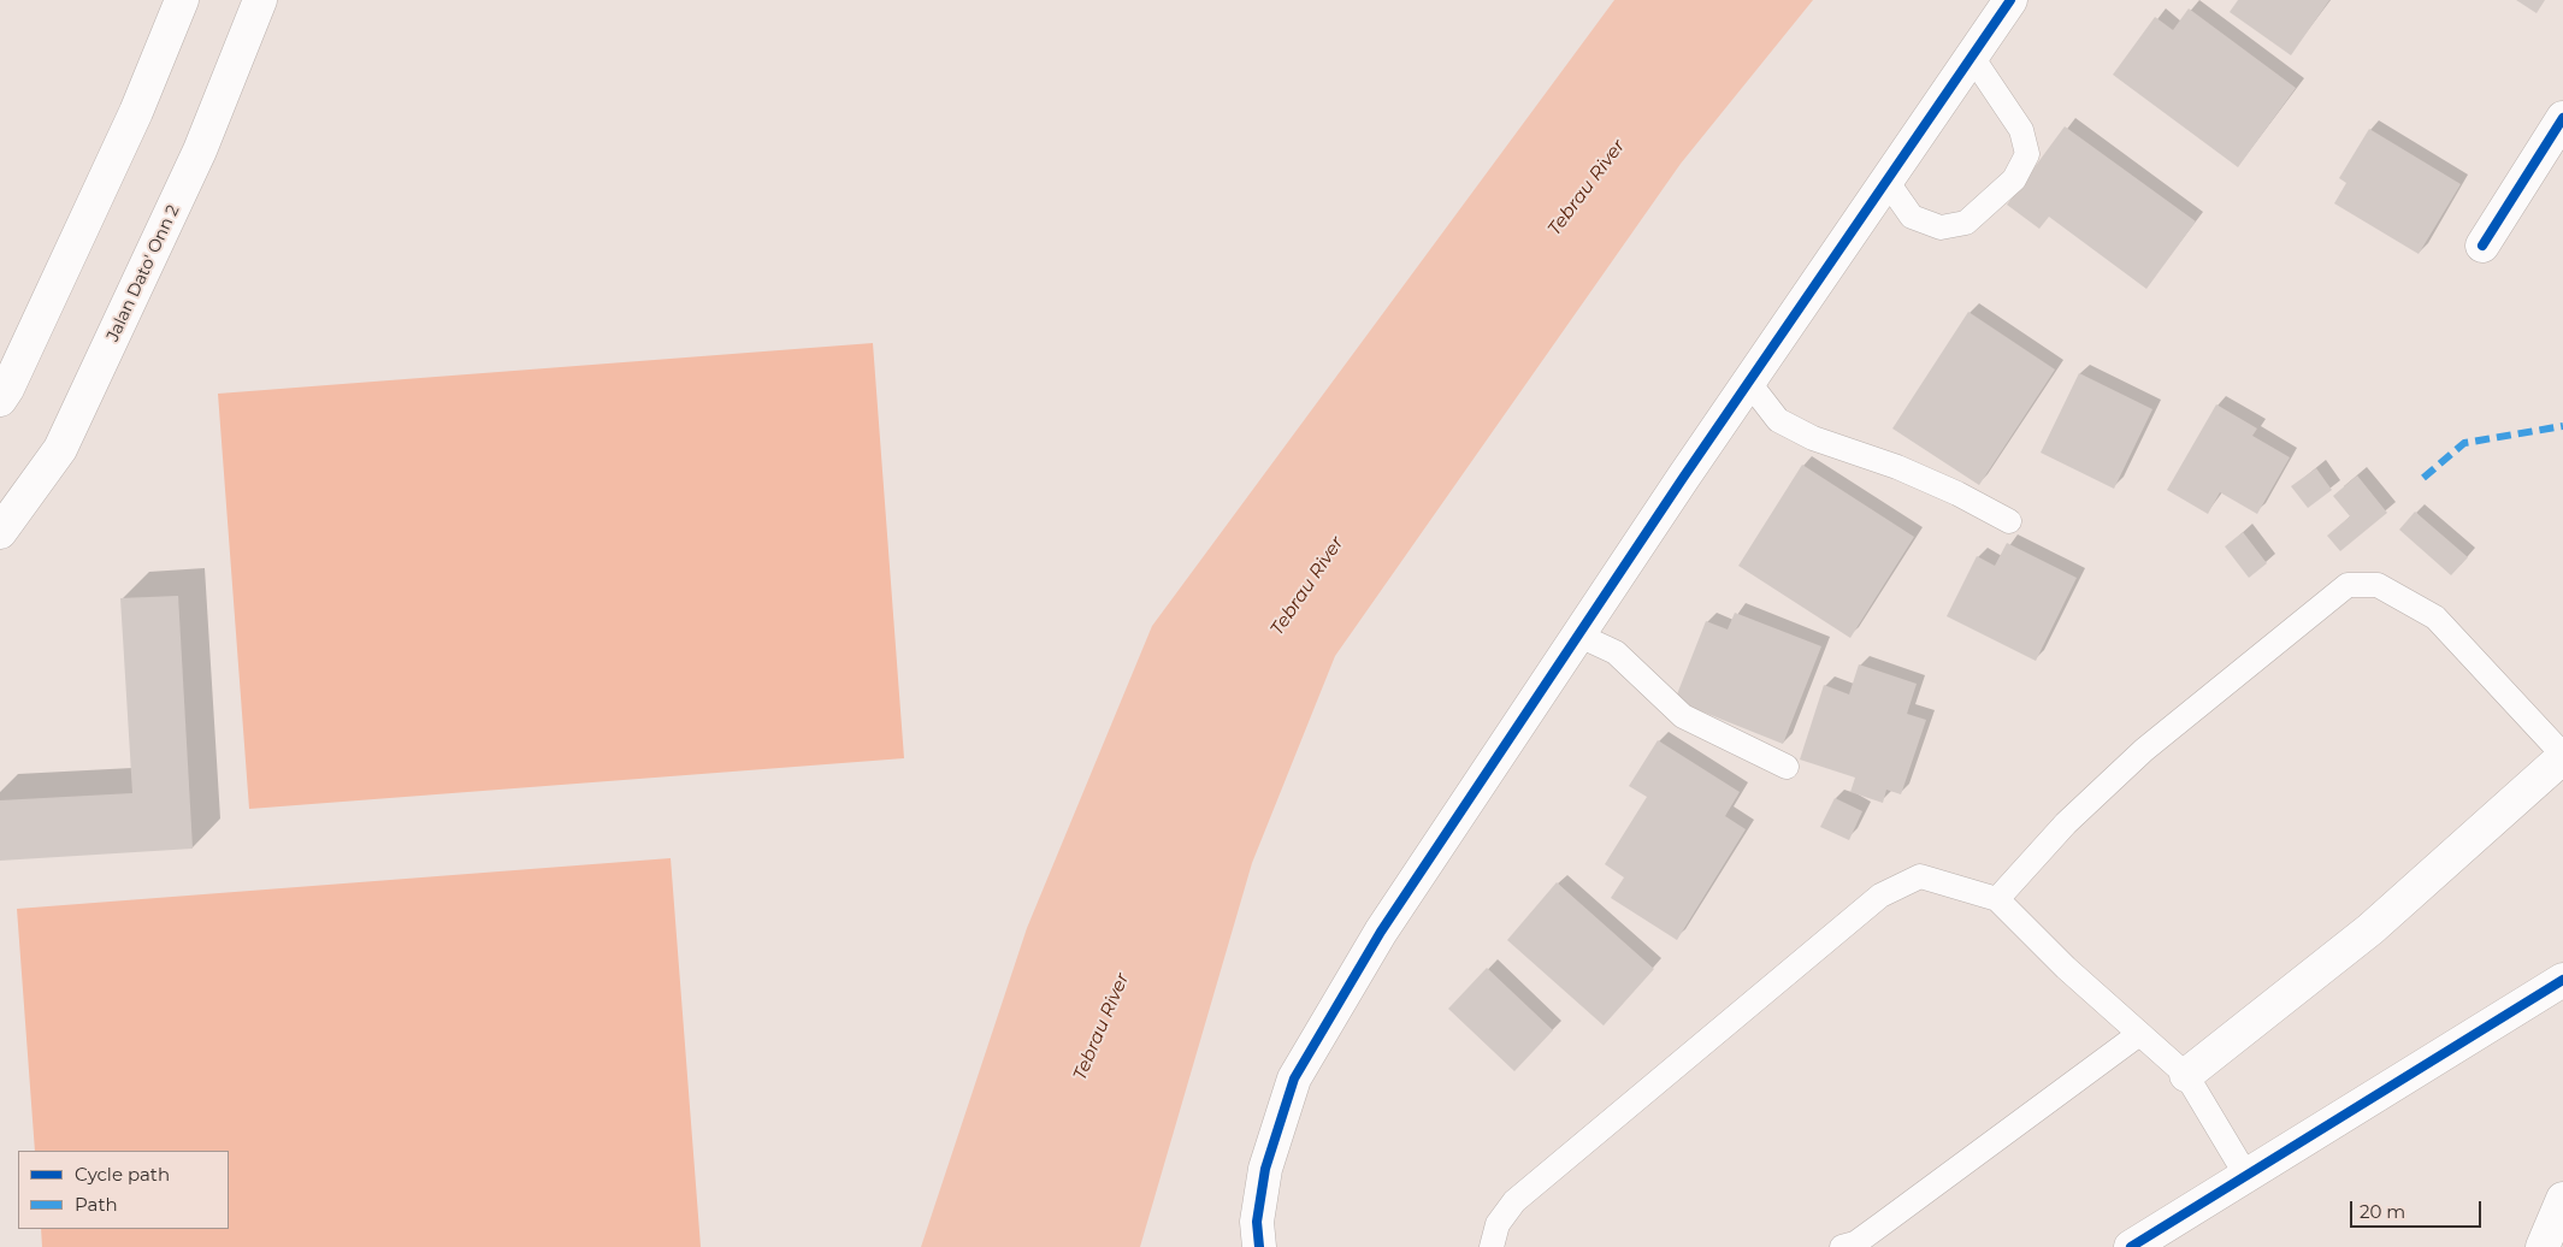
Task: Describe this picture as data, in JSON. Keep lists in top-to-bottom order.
{
  "streets": {
    "street": ["Jalan Dato' Onn 2"]
  },
  "water": ["Tebrau River"],
  "legend": ["Cycle path", "Path"],
  "scale_bar": "20 m"
}
